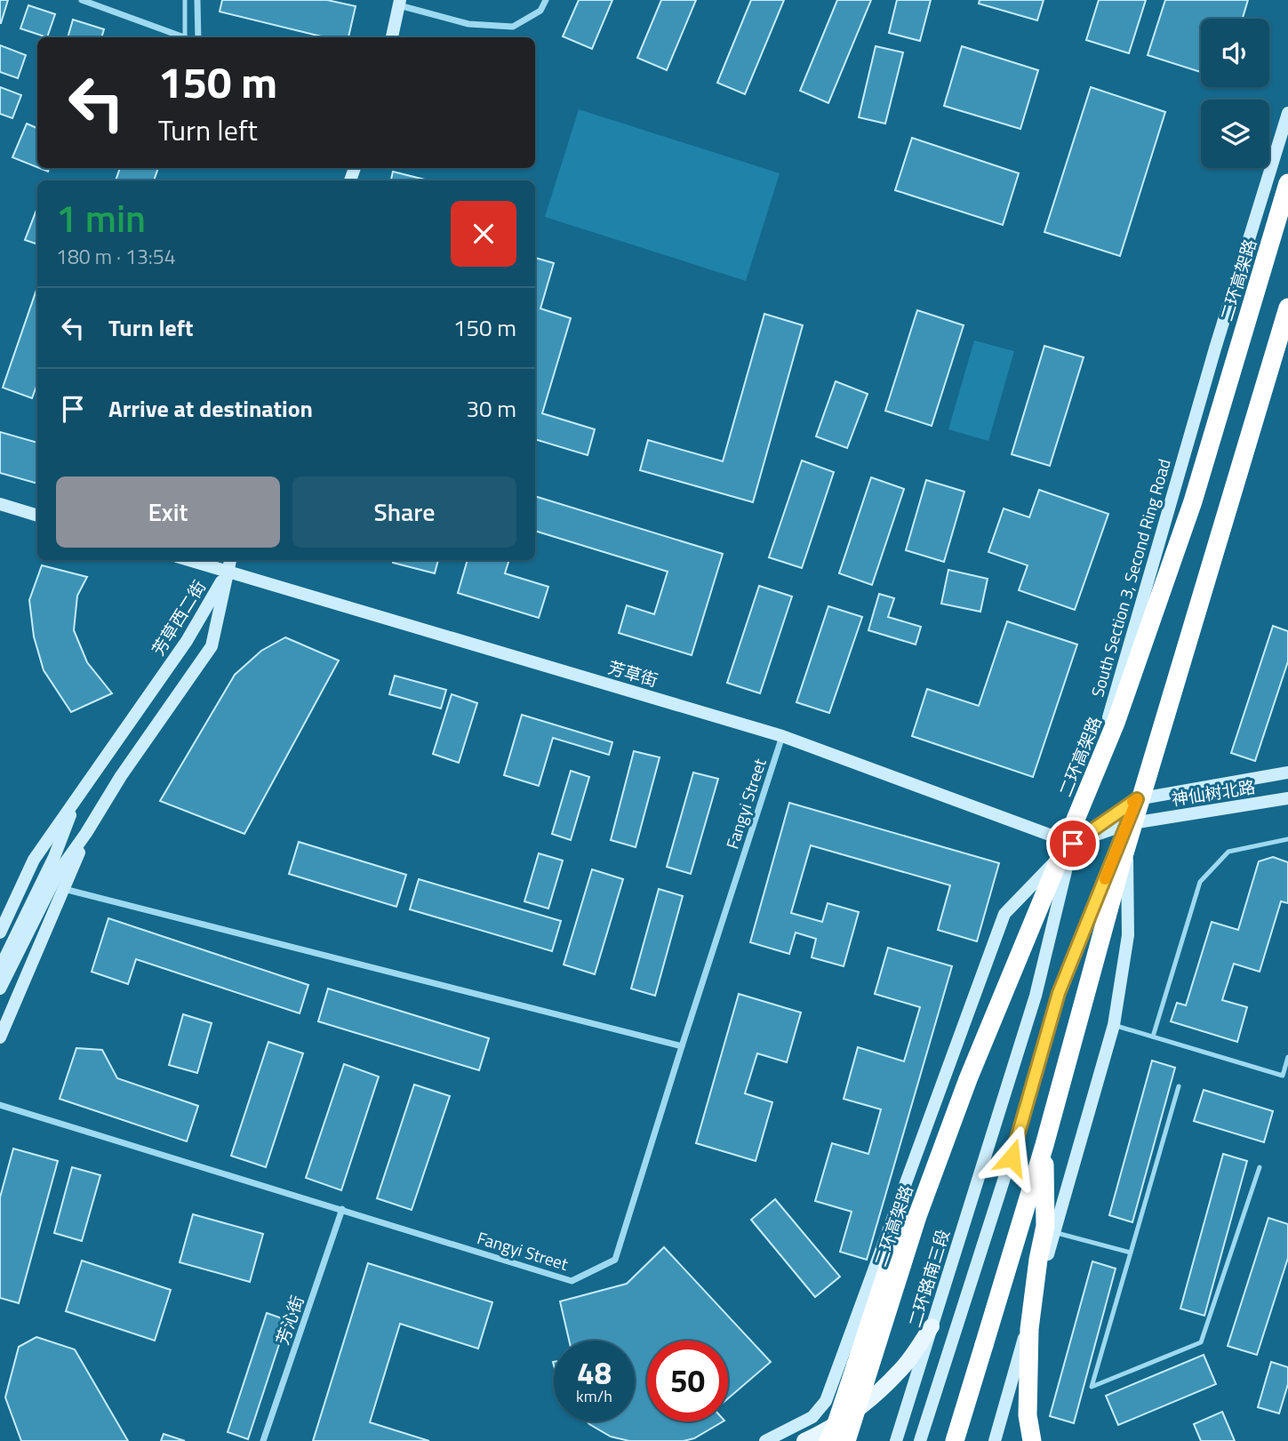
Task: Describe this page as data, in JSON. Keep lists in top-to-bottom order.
{
  "streets": {
    "highway": ["二环高架路"],
    "main road": [
      "South Section 3, Second Ring Road",
      "芳草西二街",
      "芳草街",
      "神仙树北路",
      "二环路南三段"
    ],
    "street": ["Fangyi Street", "芳沁街"]
  },
  "crossings": [
    ["South Section 3, Second Ring Road", "芳草街"],
    ["South Section 3, Second Ring Road", "神仙树北路"],
    ["South Section 3, Second Ring Road", "二环路南三段"],
    ["芳草西二街", "芳草街"],
    ["芳草街", "神仙树北路"],
    ["芳草街", "Fangyi Street"],
    ["Fangyi Street", "芳沁街"]
  ],
  "page": {
    "turn": ["150 m", "Turn left"],
    "heading": ["1 min", "180 m · 13:54"],
    "list": [
      {
        "name": "Turn left",
        "value": "150 m"
      },
      {
        "name": "Arrive at destination",
        "value": "30 m"
      }
    ],
    "buttons": ["Exit", "Share"],
    "speed": "48 km/h",
    "limit": "50"
  }
}
